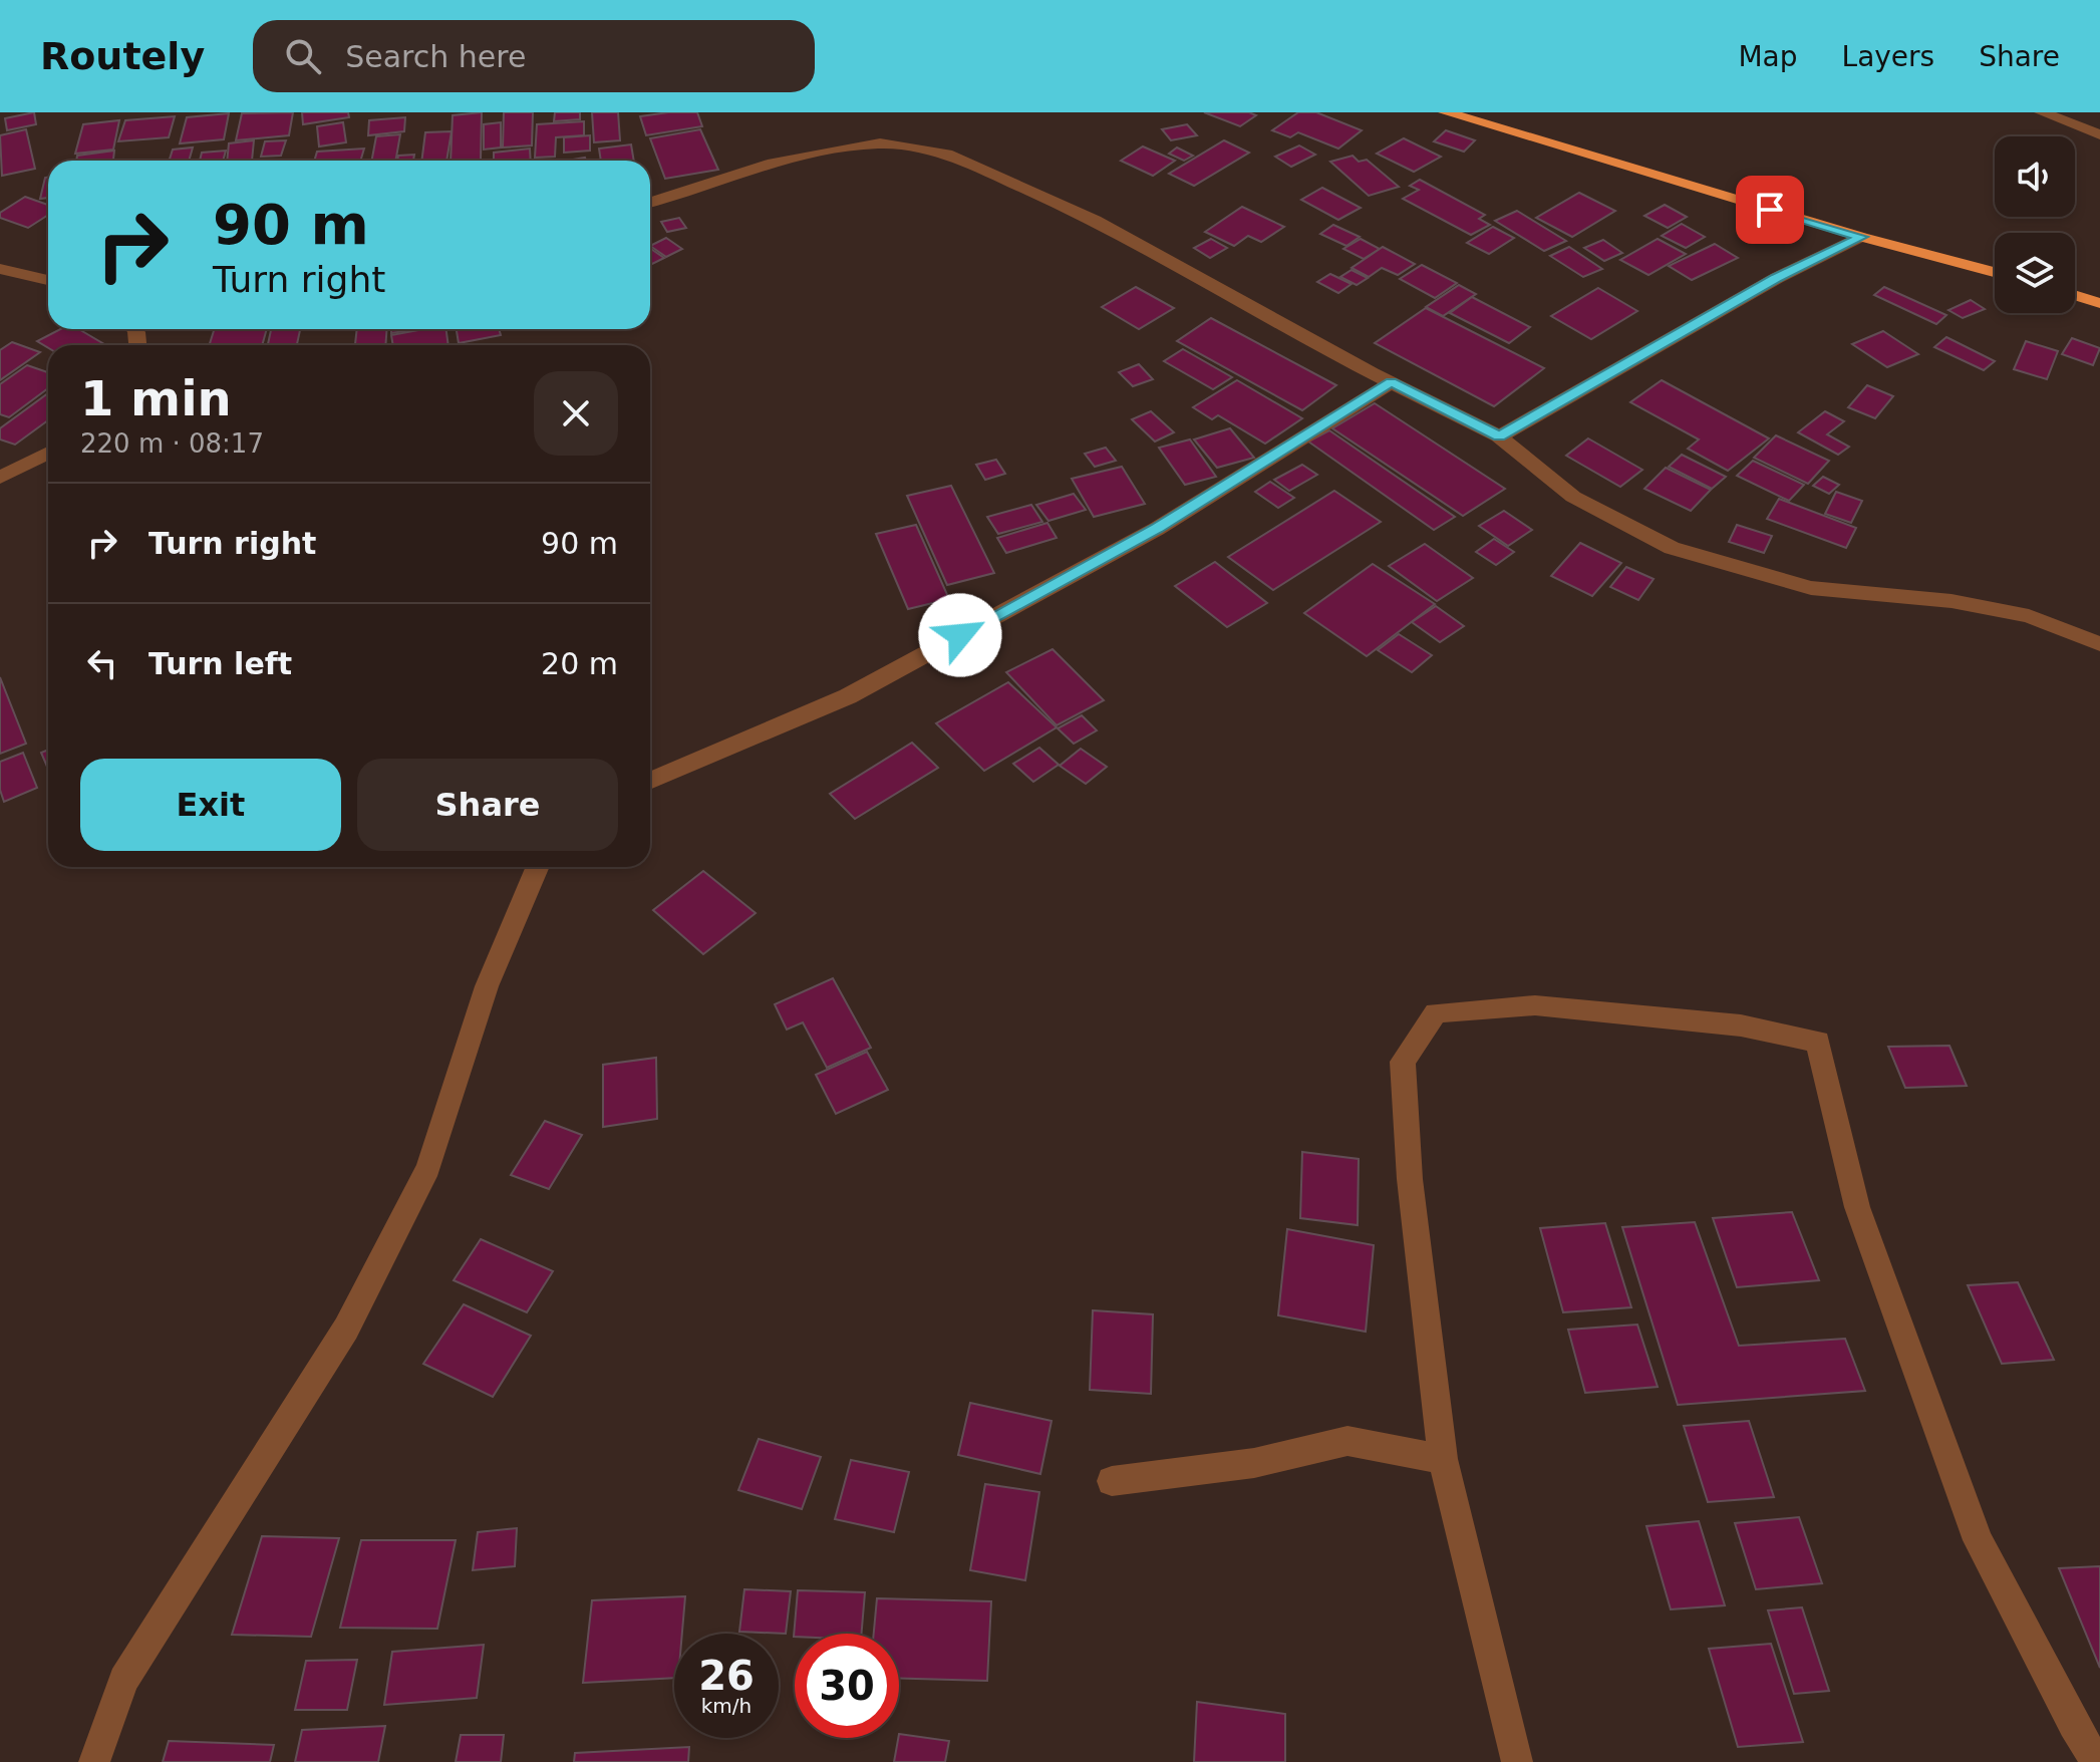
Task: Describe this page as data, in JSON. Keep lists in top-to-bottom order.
{
  "page": {
    "header": "Routely",
    "search": "Search here",
    "nav": ["Map", "Layers", "Share"],
    "turn": ["90 m", "Turn right"],
    "heading": ["1 min", "220 m · 08:17"],
    "list": [
      {
        "name": "Turn right",
        "value": "90 m"
      },
      {
        "name": "Turn left",
        "value": "20 m"
      }
    ],
    "buttons": ["Exit", "Share"],
    "speed": "26 km/h",
    "limit": "30"
  }
}
